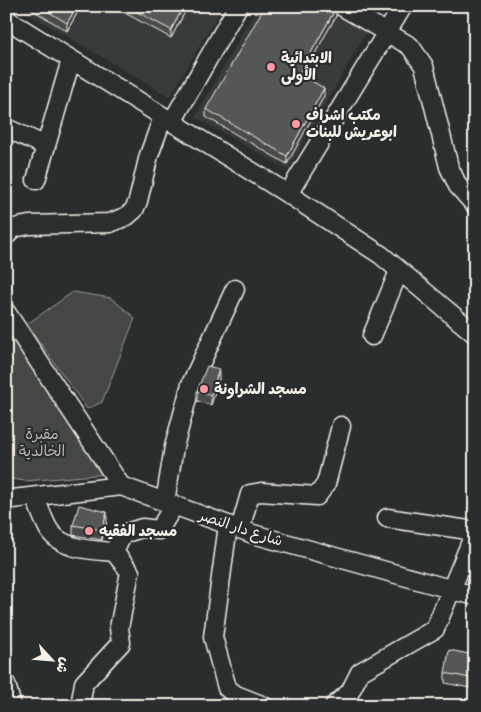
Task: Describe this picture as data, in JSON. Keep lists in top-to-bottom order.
{
  "streets": {
    "street": ["شارع دار النصر"]
  },
  "parks": ["مقبرة الخالدية"],
  "places": [
    "الابتدائية الأولى",
    "مكتب اشراف ابوعريش للبنات",
    "مسجد الشراونة",
    "مسجد الفقيه"
  ],
  "north": "bottom right"
}
